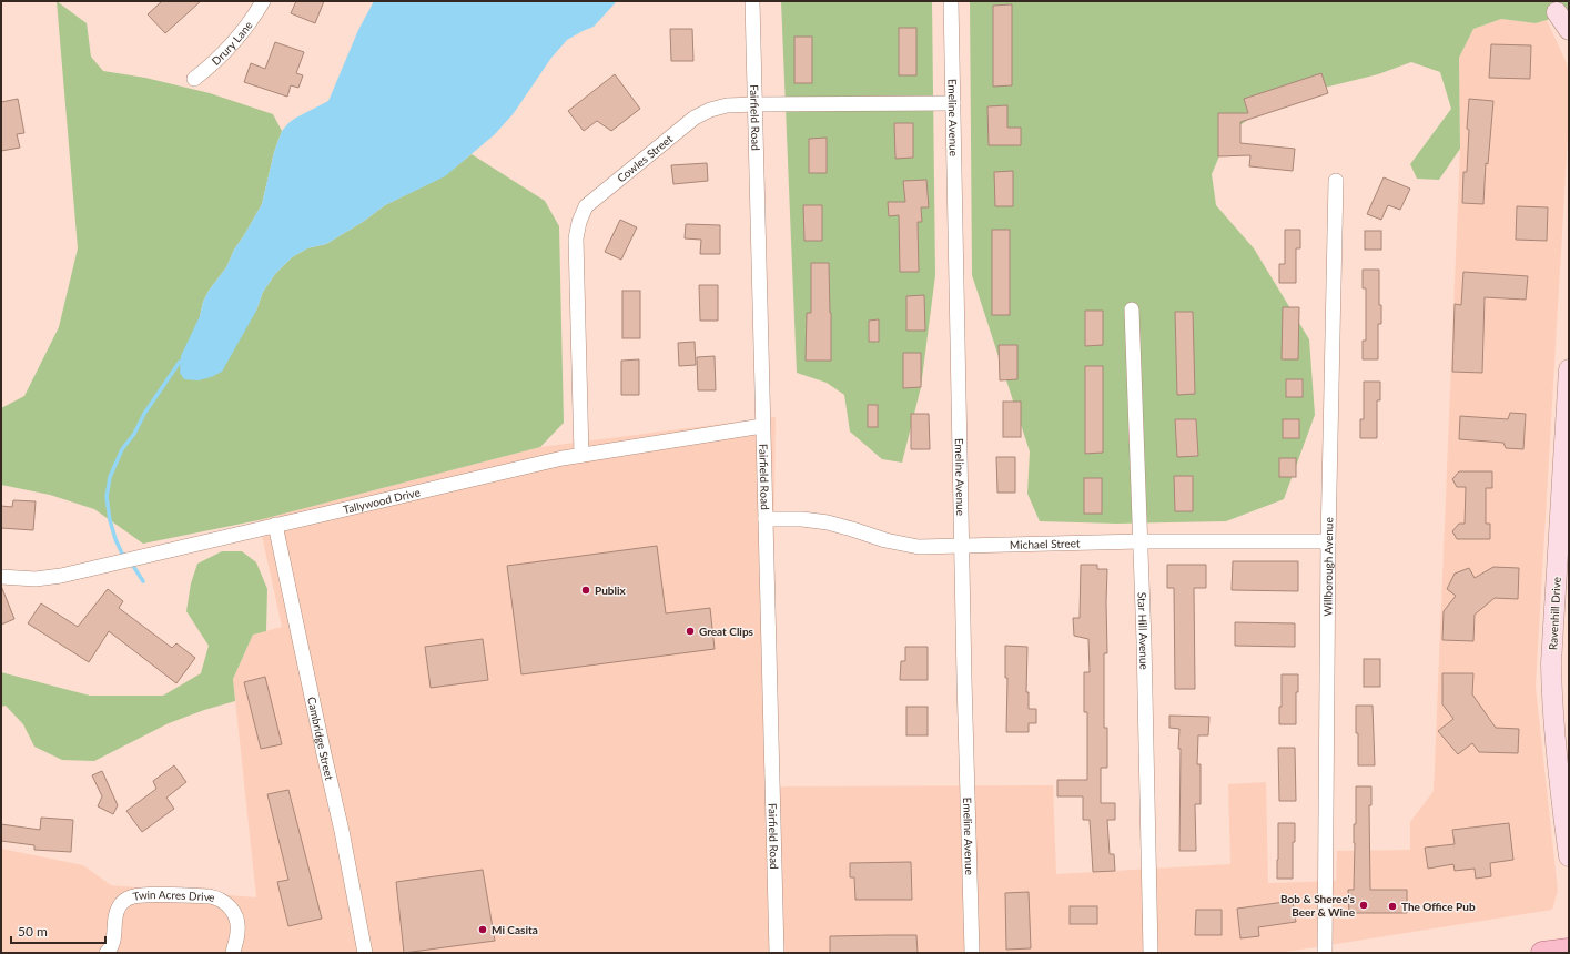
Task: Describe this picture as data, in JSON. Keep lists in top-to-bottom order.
{
  "streets": {
    "street": [
      "Drury Lane",
      "Fairfield Road",
      "Emeline Avenue",
      "Cowles Street",
      "Tallywood Drive",
      "Michael Street",
      "Willborough Avenue",
      "Ravenhill Drive",
      "Star Hill Avenue",
      "Cambridge Street",
      "Twin Acres Drive"
    ]
  },
  "crossings": [
    ["Fairfield Road", "Cowles Street"],
    ["Fairfield Road", "Tallywood Drive"],
    ["Fairfield Road", "Michael Street"],
    ["Emeline Avenue", "Cowles Street"],
    ["Emeline Avenue", "Michael Street"],
    ["Cowles Street", "Tallywood Drive"],
    ["Tallywood Drive", "Cambridge Street"],
    ["Michael Street", "Willborough Avenue"],
    ["Michael Street", "Star Hill Avenue"]
  ],
  "places": [
    "Publix",
    "Great Clips",
    "Bob & Sheree's Beer & Wine",
    "The Office Pub",
    "Mi Casita"
  ],
  "scale_bar": "50 m"
}
